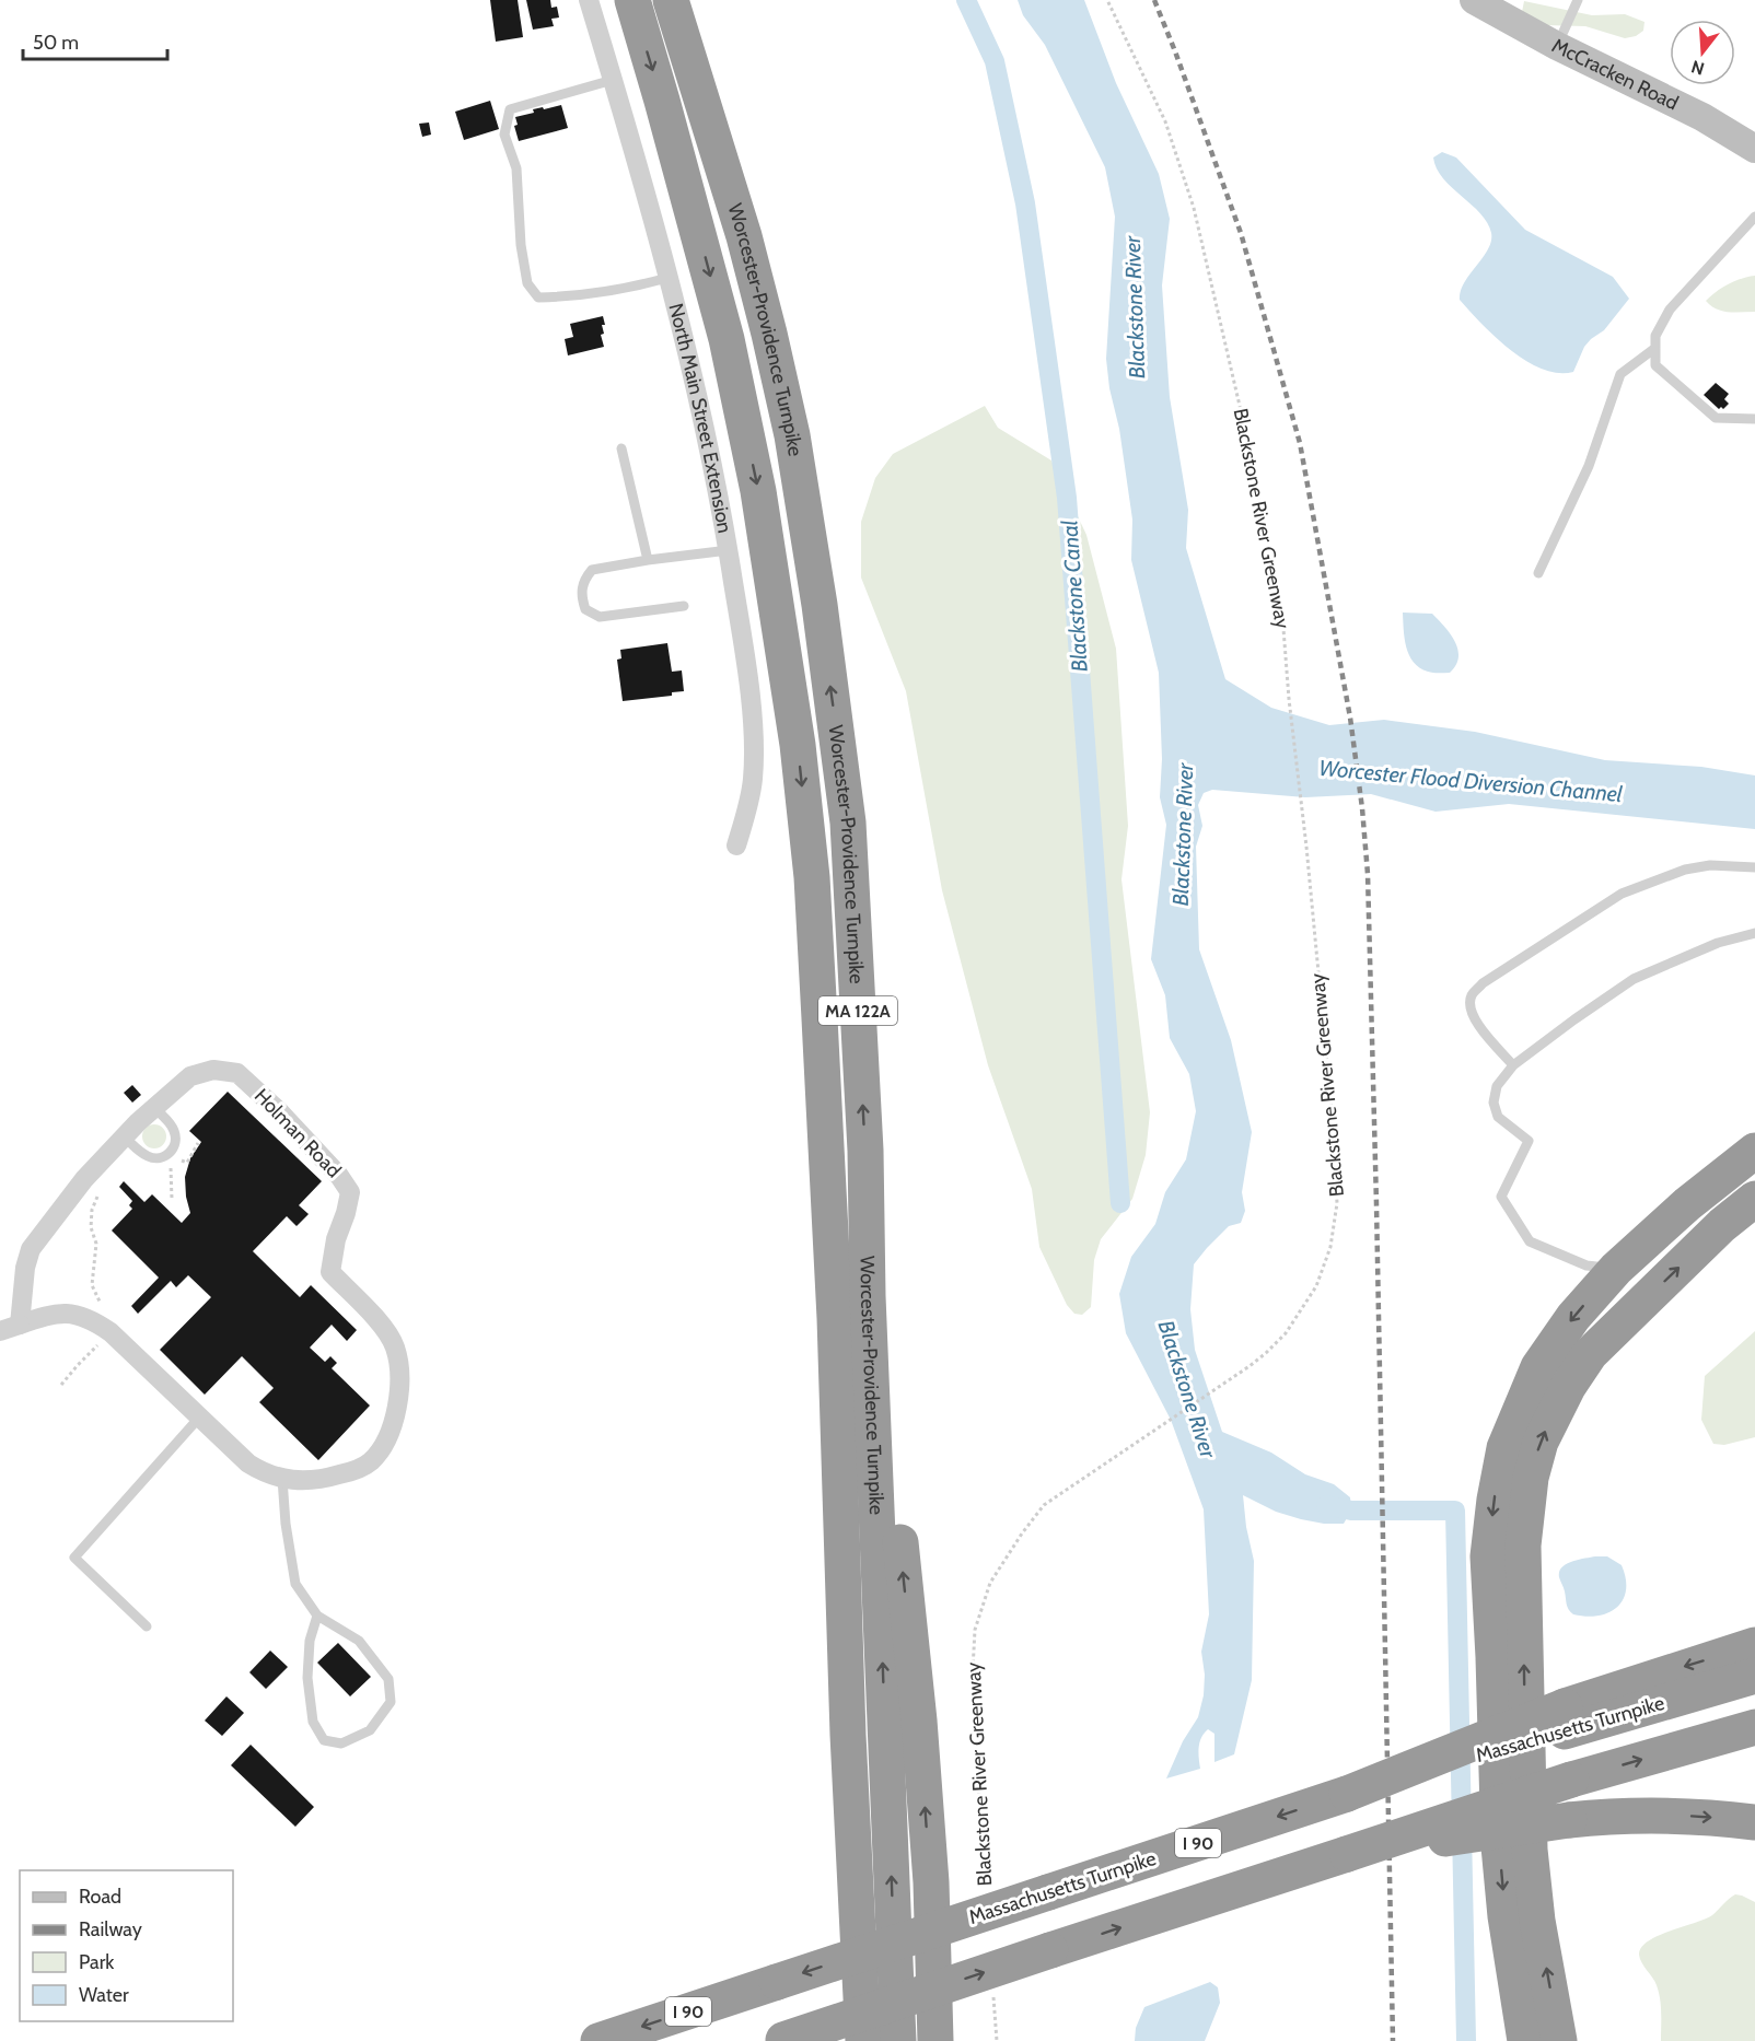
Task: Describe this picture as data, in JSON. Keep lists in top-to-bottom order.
{
  "streets": {
    "highway": [
      "Worcester-Providence Turnpike",
      "MA 122A",
      "Massachusetts Turnpike",
      "I 90"
    ],
    "street": ["McCracken Road", "North Main Street Extension", "Holman Road"],
    "path": ["Blackstone River Greenway"]
  },
  "water": ["Blackstone River", "Blackstone Canal", "Worcester Flood Diversion Channel"],
  "legend": [
    "Road",
    "Railway",
    "Park",
    "Water"
  ],
  "scale_bar": "50 m",
  "north": "bottom"
}
